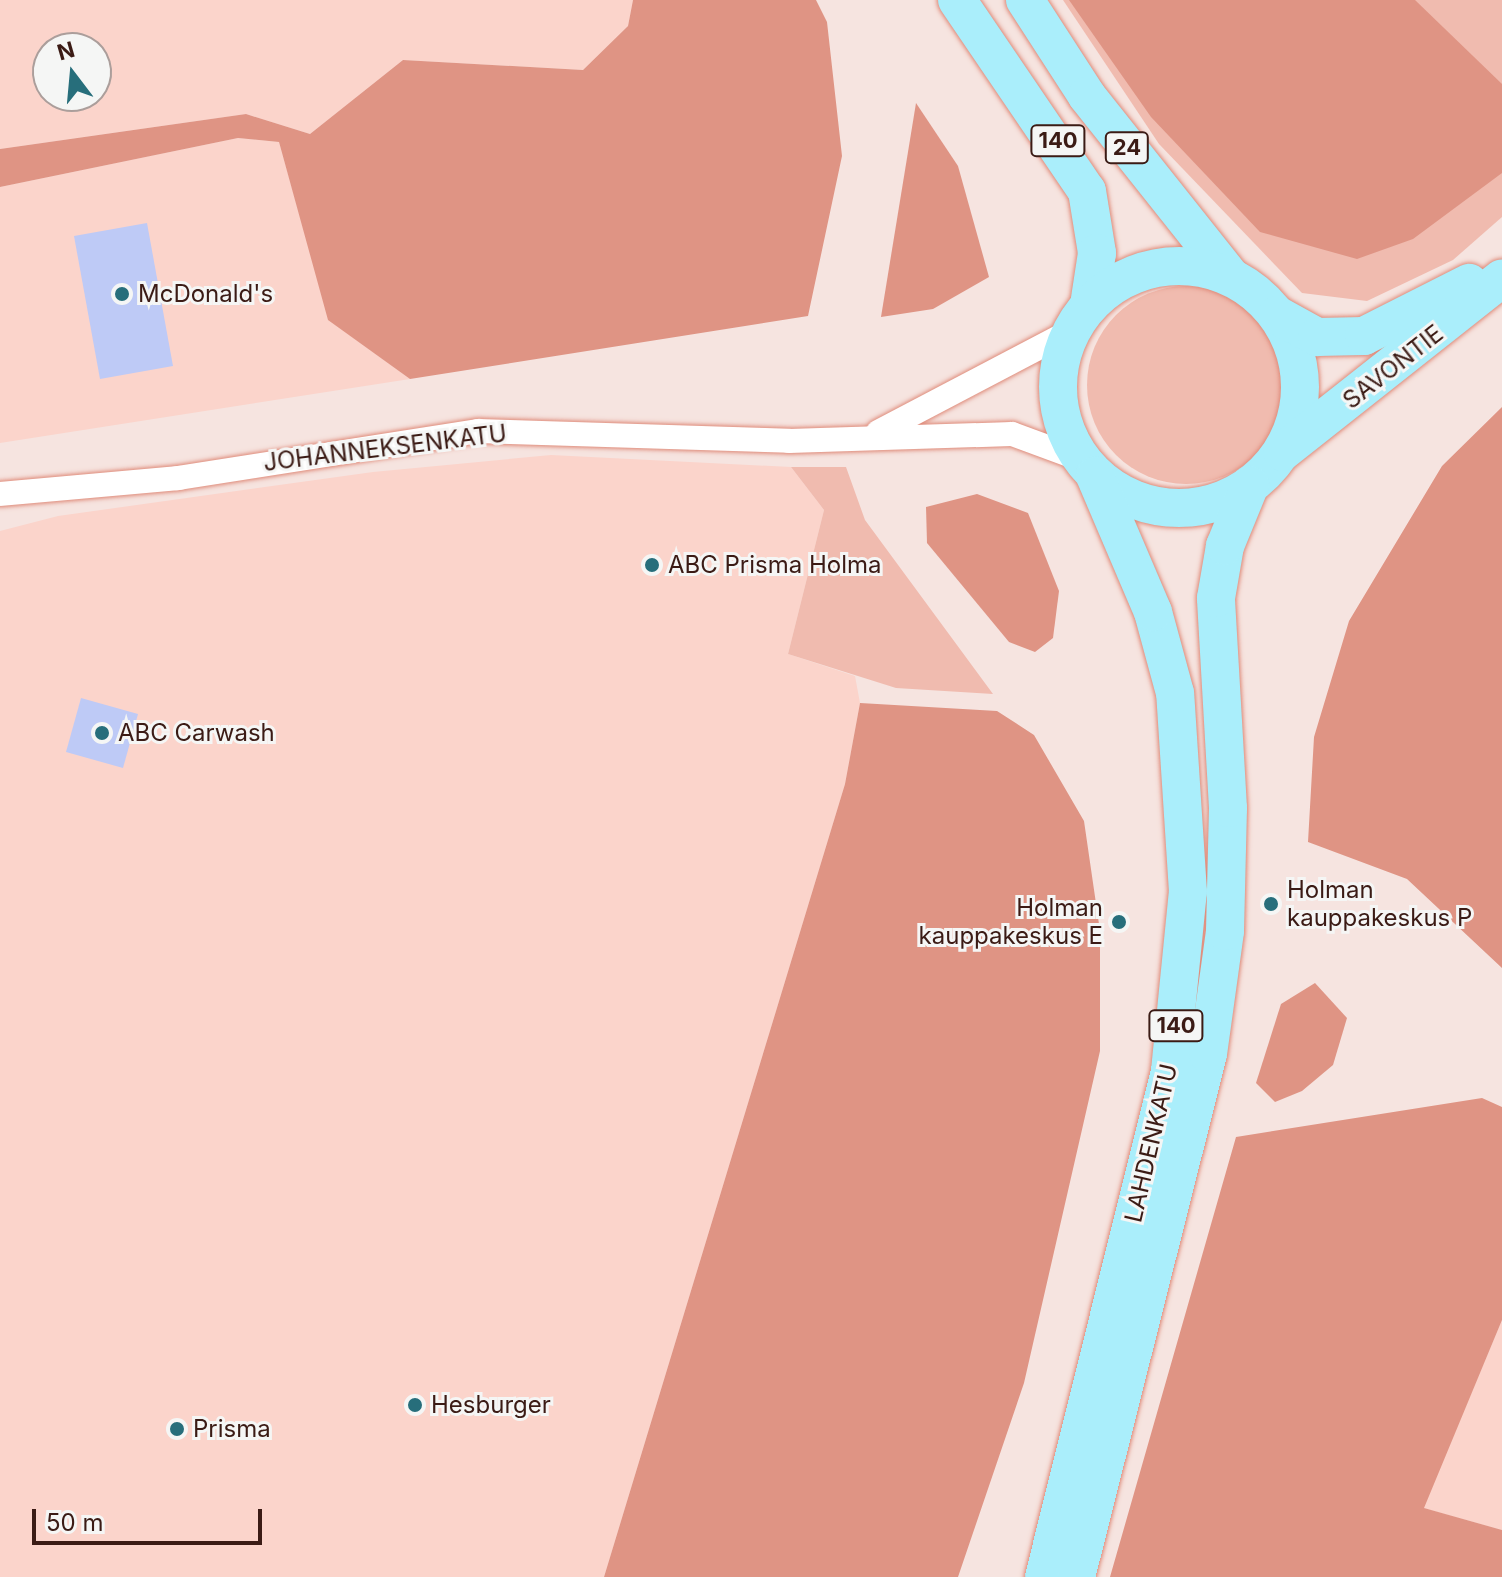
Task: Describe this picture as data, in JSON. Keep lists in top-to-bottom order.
{
  "streets": {
    "main road": [
      "140",
      "24",
      "SAVONTIE",
      "LAHDENKATU"
    ],
    "street": ["JOHANNEKSENKATU"]
  },
  "crossings": [
    ["140", "24"],
    ["140", "SAVONTIE"],
    ["140", "JOHANNEKSENKATU"],
    ["140", "LAHDENKATU"],
    ["24", "SAVONTIE"],
    ["24", "JOHANNEKSENKATU"],
    ["24", "LAHDENKATU"],
    ["SAVONTIE", "JOHANNEKSENKATU"],
    ["SAVONTIE", "LAHDENKATU"],
    ["JOHANNEKSENKATU", "LAHDENKATU"]
  ],
  "places": [
    "McDonald's",
    "ABC Prisma Holma",
    "ABC Carwash",
    "Holman kauppakeskus P",
    "Holman kauppakeskus E",
    "Hesburger",
    "Prisma"
  ],
  "scale_bar": "50 m",
  "north": "top"
}
